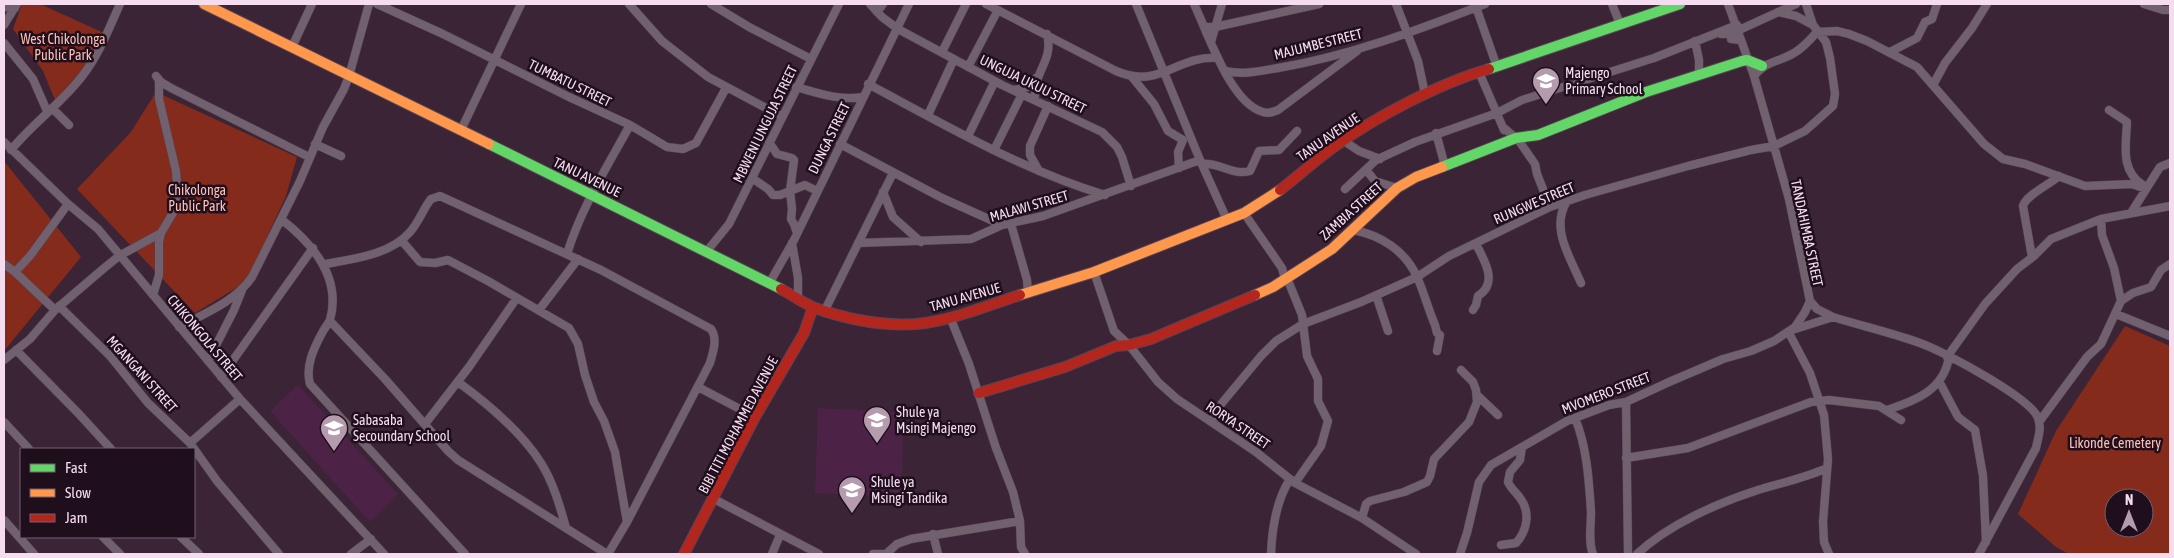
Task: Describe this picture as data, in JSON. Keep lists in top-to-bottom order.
{
  "streets": {
    "street": [
      "MAJUMBE STREET",
      "TUMBATU STREET",
      "UNGUJA UKUU STREET",
      "MBWENI UNGUJA STREET",
      "TANU AVENUE",
      "DUNGA STREET",
      "RUNGWE STREET",
      "MALAWI STREET",
      "ZAMBIA STREET",
      "TANDAHIMBA STREET",
      "CHIKONGOLA STREET",
      "MGANGANI STREET",
      "MVOMERO STREET",
      "BIBI TITI MOHAMMED AVENUE",
      "RORYA STREET"
    ]
  },
  "crossings": [
    ["UNGUJA UKUU STREET", "DUNGA STREET"],
    ["UNGUJA UKUU STREET", "MALAWI STREET"],
    ["MBWENI UNGUJA STREET", "TANU AVENUE"],
    ["TANU AVENUE", "DUNGA STREET"],
    ["TANU AVENUE", "BIBI TITI MOHAMMED AVENUE"],
    ["TANU AVENUE", "RORYA STREET"],
    ["RUNGWE STREET", "TANDAHIMBA STREET"],
    ["RUNGWE STREET", "RORYA STREET"],
    ["ZAMBIA STREET", "TANDAHIMBA STREET"],
    ["ZAMBIA STREET", "RORYA STREET"],
    ["TANDAHIMBA STREET", "MVOMERO STREET"]
  ],
  "parks": ["West Chikolonga Public Park", "Chikolonga Public Park", "Likonde Cemetery"],
  "places": {
    "school or university": [
      "Majengo Primary School",
      "Shule ya Msingi Majengo",
      "Sabasaba Secoundary School",
      "Shule ya Msingi Tandika"
    ]
  },
  "legend": ["Fast", "Slow", "Jam"],
  "north": "top"
}
